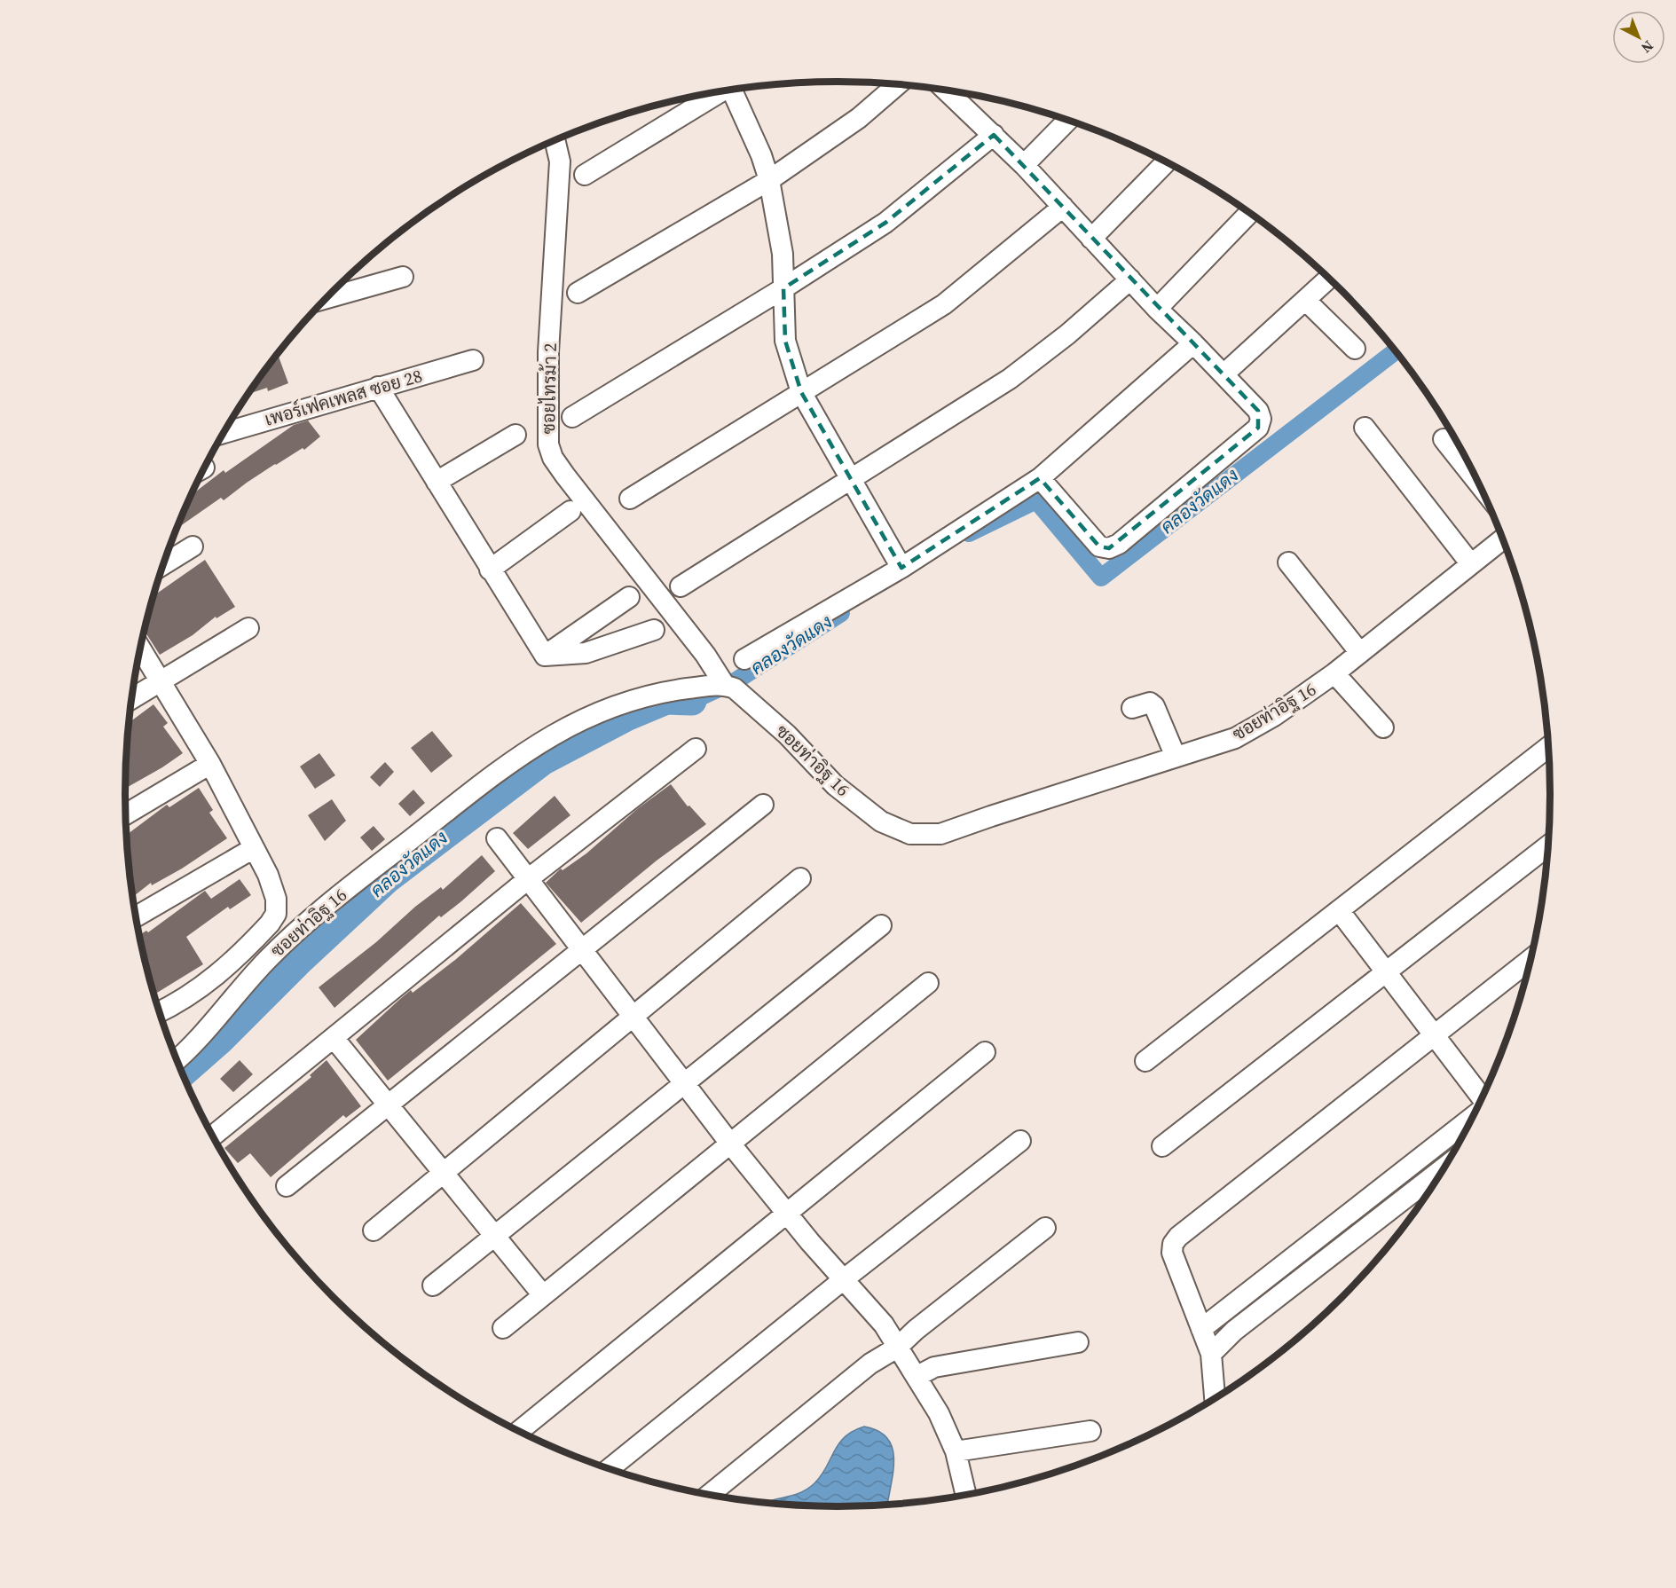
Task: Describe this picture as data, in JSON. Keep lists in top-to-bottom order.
{
  "streets": {
    "street": ["ซอยไทรม้า 2", "เพอร์เฟคเพลส ซอย 28", "ซอยท่าอิฐ 16"]
  },
  "crossings": [
    ["ซอยไทรม้า 2", "ซอยท่าอิฐ 16"]
  ],
  "water": ["คลองวัดแดง"],
  "north": "bottom right"
}
